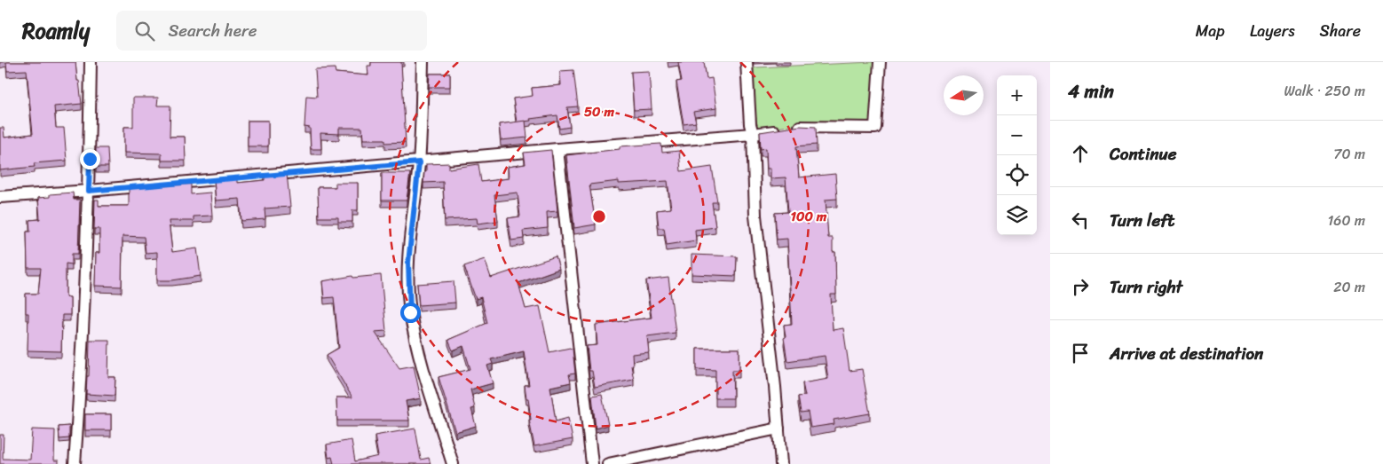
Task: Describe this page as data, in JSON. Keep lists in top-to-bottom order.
{
  "north": "left",
  "page": {
    "header": "Roamly",
    "search": "Search here",
    "nav": ["Map", "Layers", "Share"],
    "heading": ["4 min", "Walk · 250 m"],
    "map_buttons": ["+", "−"],
    "list": [
      ["Continue", "70 m"],
      ["Turn left", "160 m"],
      ["Turn right", "20 m"],
      "Arrive at destination"
    ]
  },
  "rings": ["50 m", "100 m"]
}
